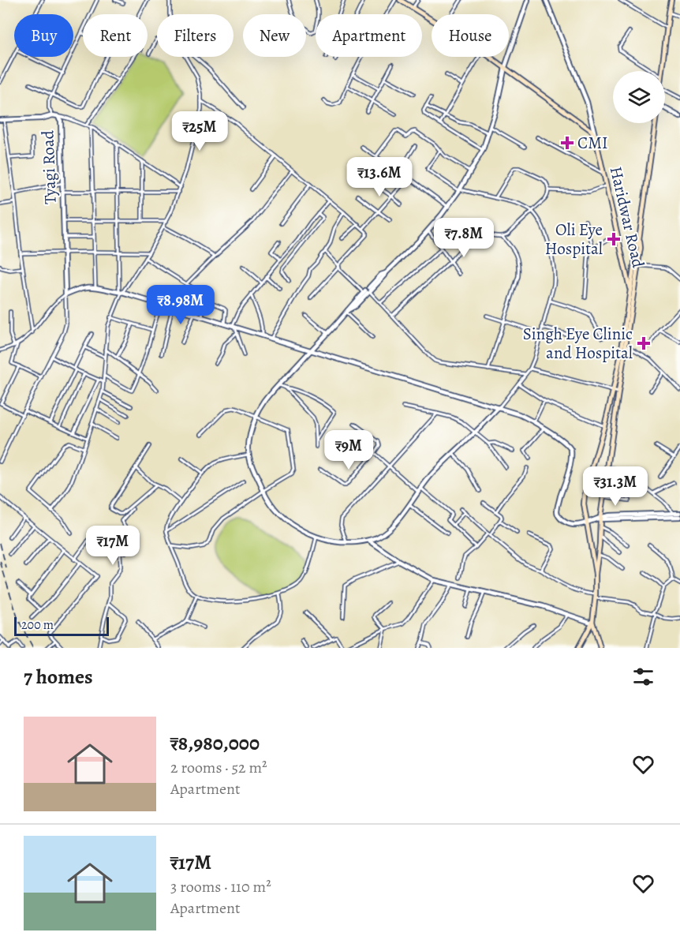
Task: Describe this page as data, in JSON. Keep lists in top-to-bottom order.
{
  "streets": {
    "main road": ["Haridwar Road"],
    "street": ["Tyagi Road"]
  },
  "places": {
    "health": ["CMI", "Oli Eye Hospital", "Singh Eye Clinic and Hospital"]
  },
  "scale_bar": "200 m",
  "page": {
    "chip": [
      "Buy",
      "Rent",
      "Filters",
      "New",
      "Apartment",
      "House"
    ],
    "price": [
      "₹25M",
      "₹13.6M",
      "₹7.8M",
      "₹8.98M",
      "₹9M",
      "₹31.3M",
      "₹17M"
    ],
    "scale": "200 m",
    "heading": "7 homes",
    "list": [
      {
        "name": "₹8,980,000",
        "note": "2 rooms · 52 m² · Apartment"
      },
      {
        "name": "₹17M",
        "note": "3 rooms · 110 m² · Apartment"
      }
    ]
  }
}
